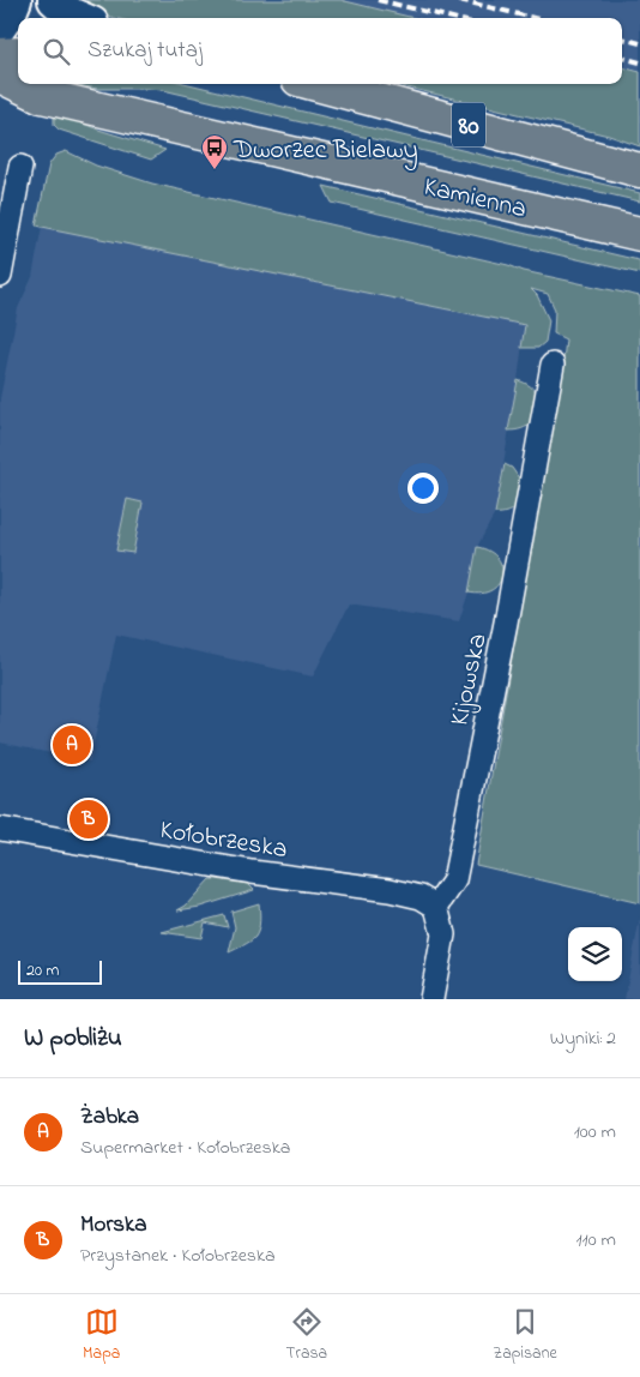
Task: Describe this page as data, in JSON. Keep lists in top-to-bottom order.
{
  "streets": {
    "main road": ["80", "Kamienna"],
    "street": ["Kijowska", "Kołobrzeska"]
  },
  "crossings": [
    ["Kijowska", "Kołobrzeska"]
  ],
  "places": {
    "bus stop": ["Dworzec Bielawy"]
  },
  "scale_bar": "20 m",
  "page": {
    "search": "Szukaj tutaj",
    "pins": ["A", "B"],
    "scale": "20 m",
    "heading": ["W pobliżu", "Wyniki: 2"],
    "list": [
      {
        "mark": "A",
        "name": "Żabka",
        "note": "Supermarket · Kołobrzeska",
        "value": "100 m"
      },
      {
        "mark": "B",
        "name": "Morska",
        "note": "Przystanek · Kołobrzeska",
        "value": "110 m"
      }
    ],
    "nav": ["Mapa", "Trasa", "Zapisane"]
  }
}
